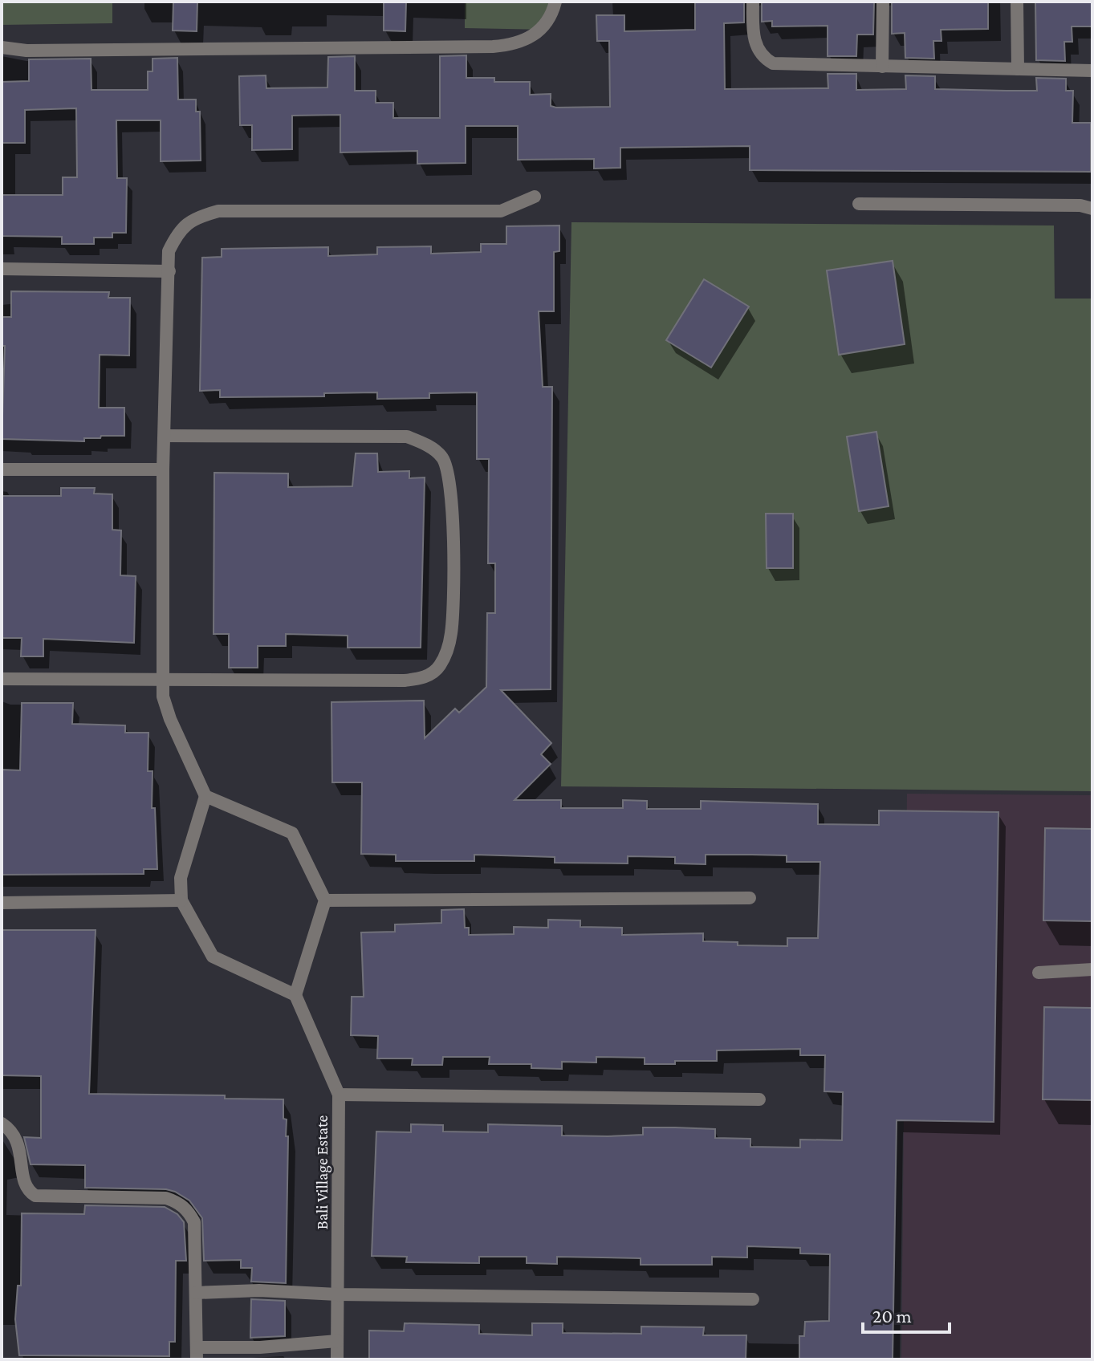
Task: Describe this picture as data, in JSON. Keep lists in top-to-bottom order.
{
  "streets": {
    "street": ["Bali Village Estate"]
  },
  "scale_bar": "20 m"
}
